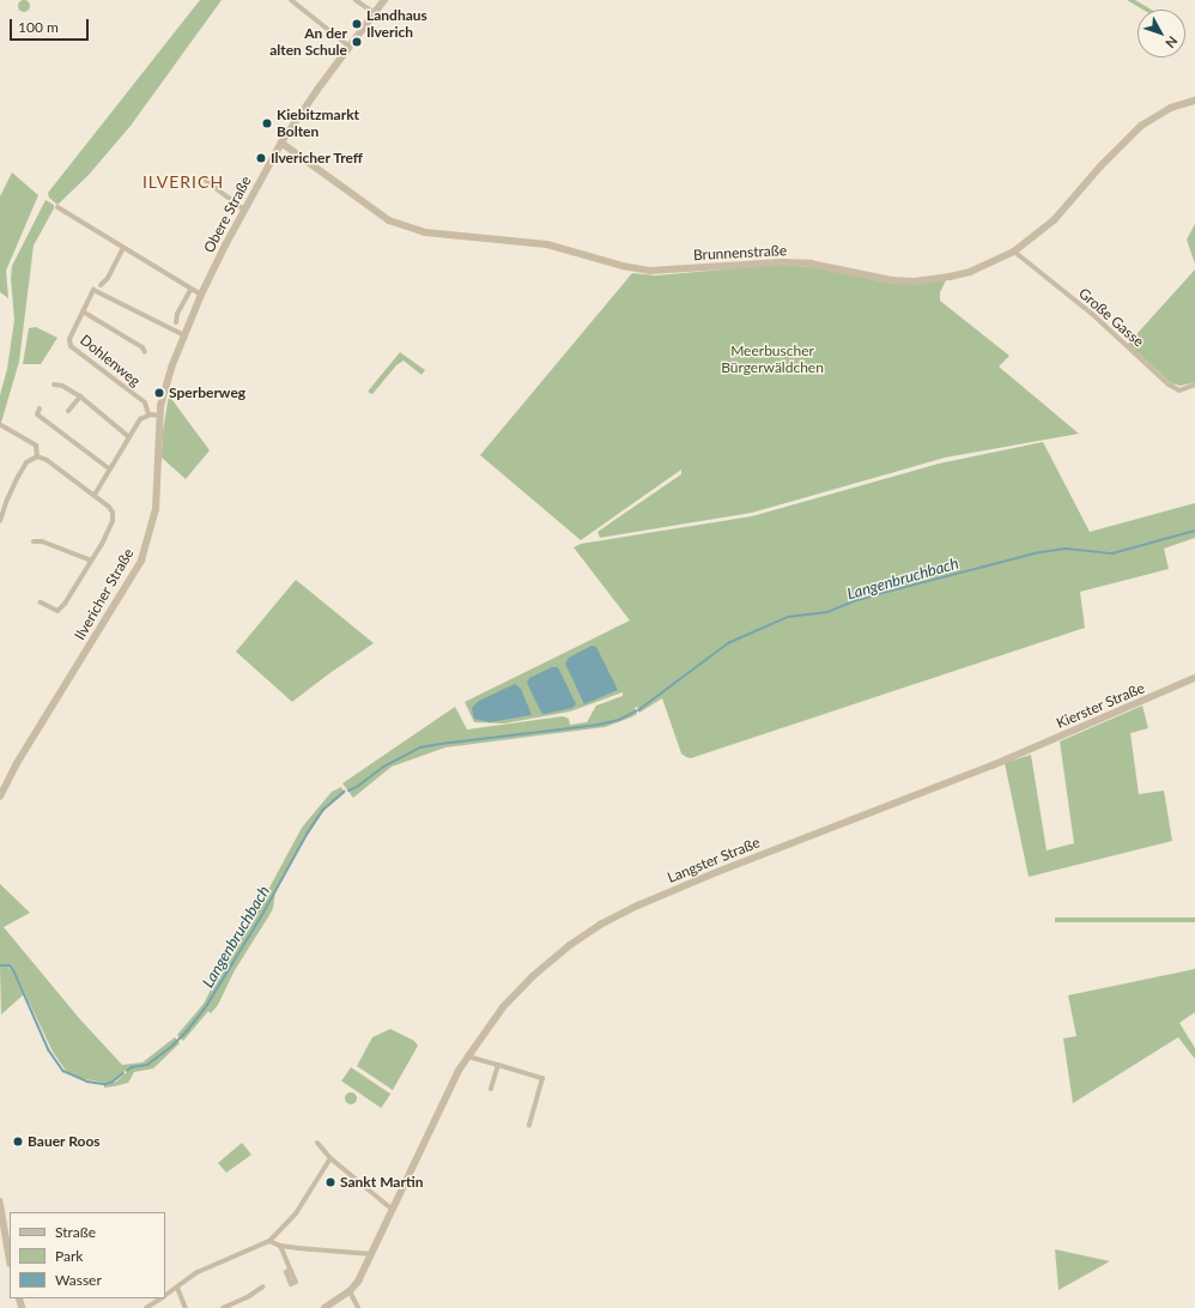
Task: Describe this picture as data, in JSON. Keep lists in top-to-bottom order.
{
  "streets": {
    "street": [
      "Obere Straße",
      "Brunnenstraße",
      "Große Gasse",
      "Dohlenweg",
      "Ilvericher Straße",
      "Kierster Straße",
      "Langster Straße"
    ]
  },
  "crossings": [
    ["Obere Straße", "Brunnenstraße"],
    ["Obere Straße", "Ilvericher Straße"],
    ["Brunnenstraße", "Große Gasse"],
    ["Kierster Straße", "Langster Straße"]
  ],
  "districts": ["ILVERICH"],
  "water": ["Langenbruchbach"],
  "parks": ["Meerbuscher Bürgerwäldchen"],
  "places": [
    "Landhaus Ilverich",
    "An der alten Schule",
    "Kiebitzmarkt Bolten",
    "Ilvericher Treff",
    "Sperberweg",
    "Bauer Roos",
    "Sankt Martin"
  ],
  "legend": ["Straße", "Park", "Wasser"],
  "scale_bar": "100 m",
  "north": "bottom right"
}
